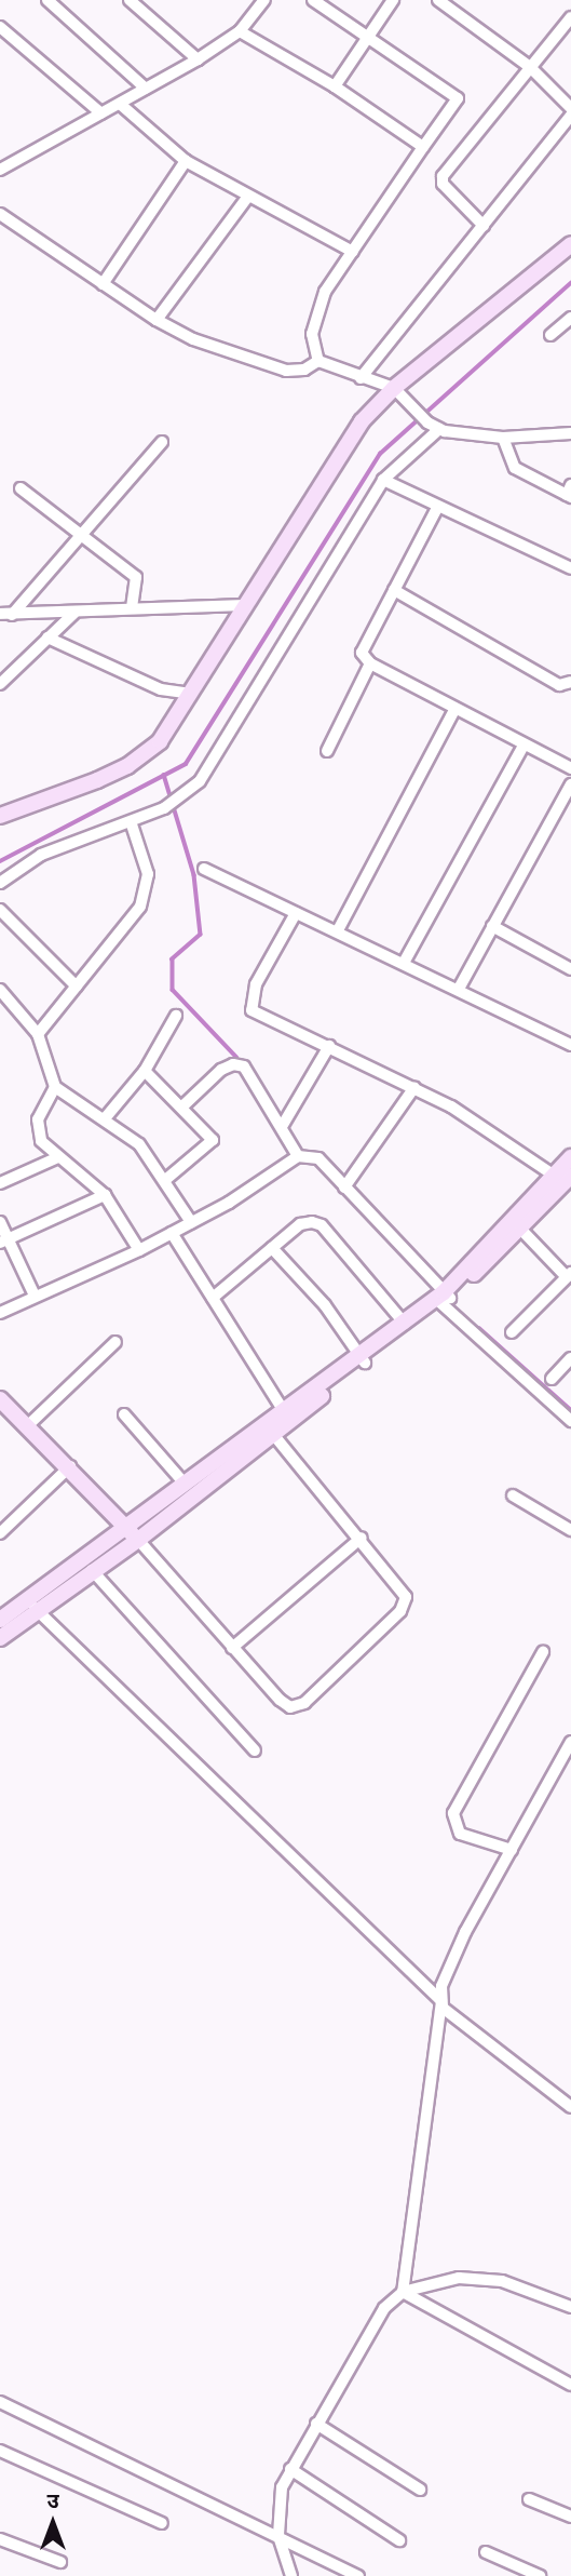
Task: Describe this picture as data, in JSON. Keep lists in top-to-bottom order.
{
  "north": "top"
}
